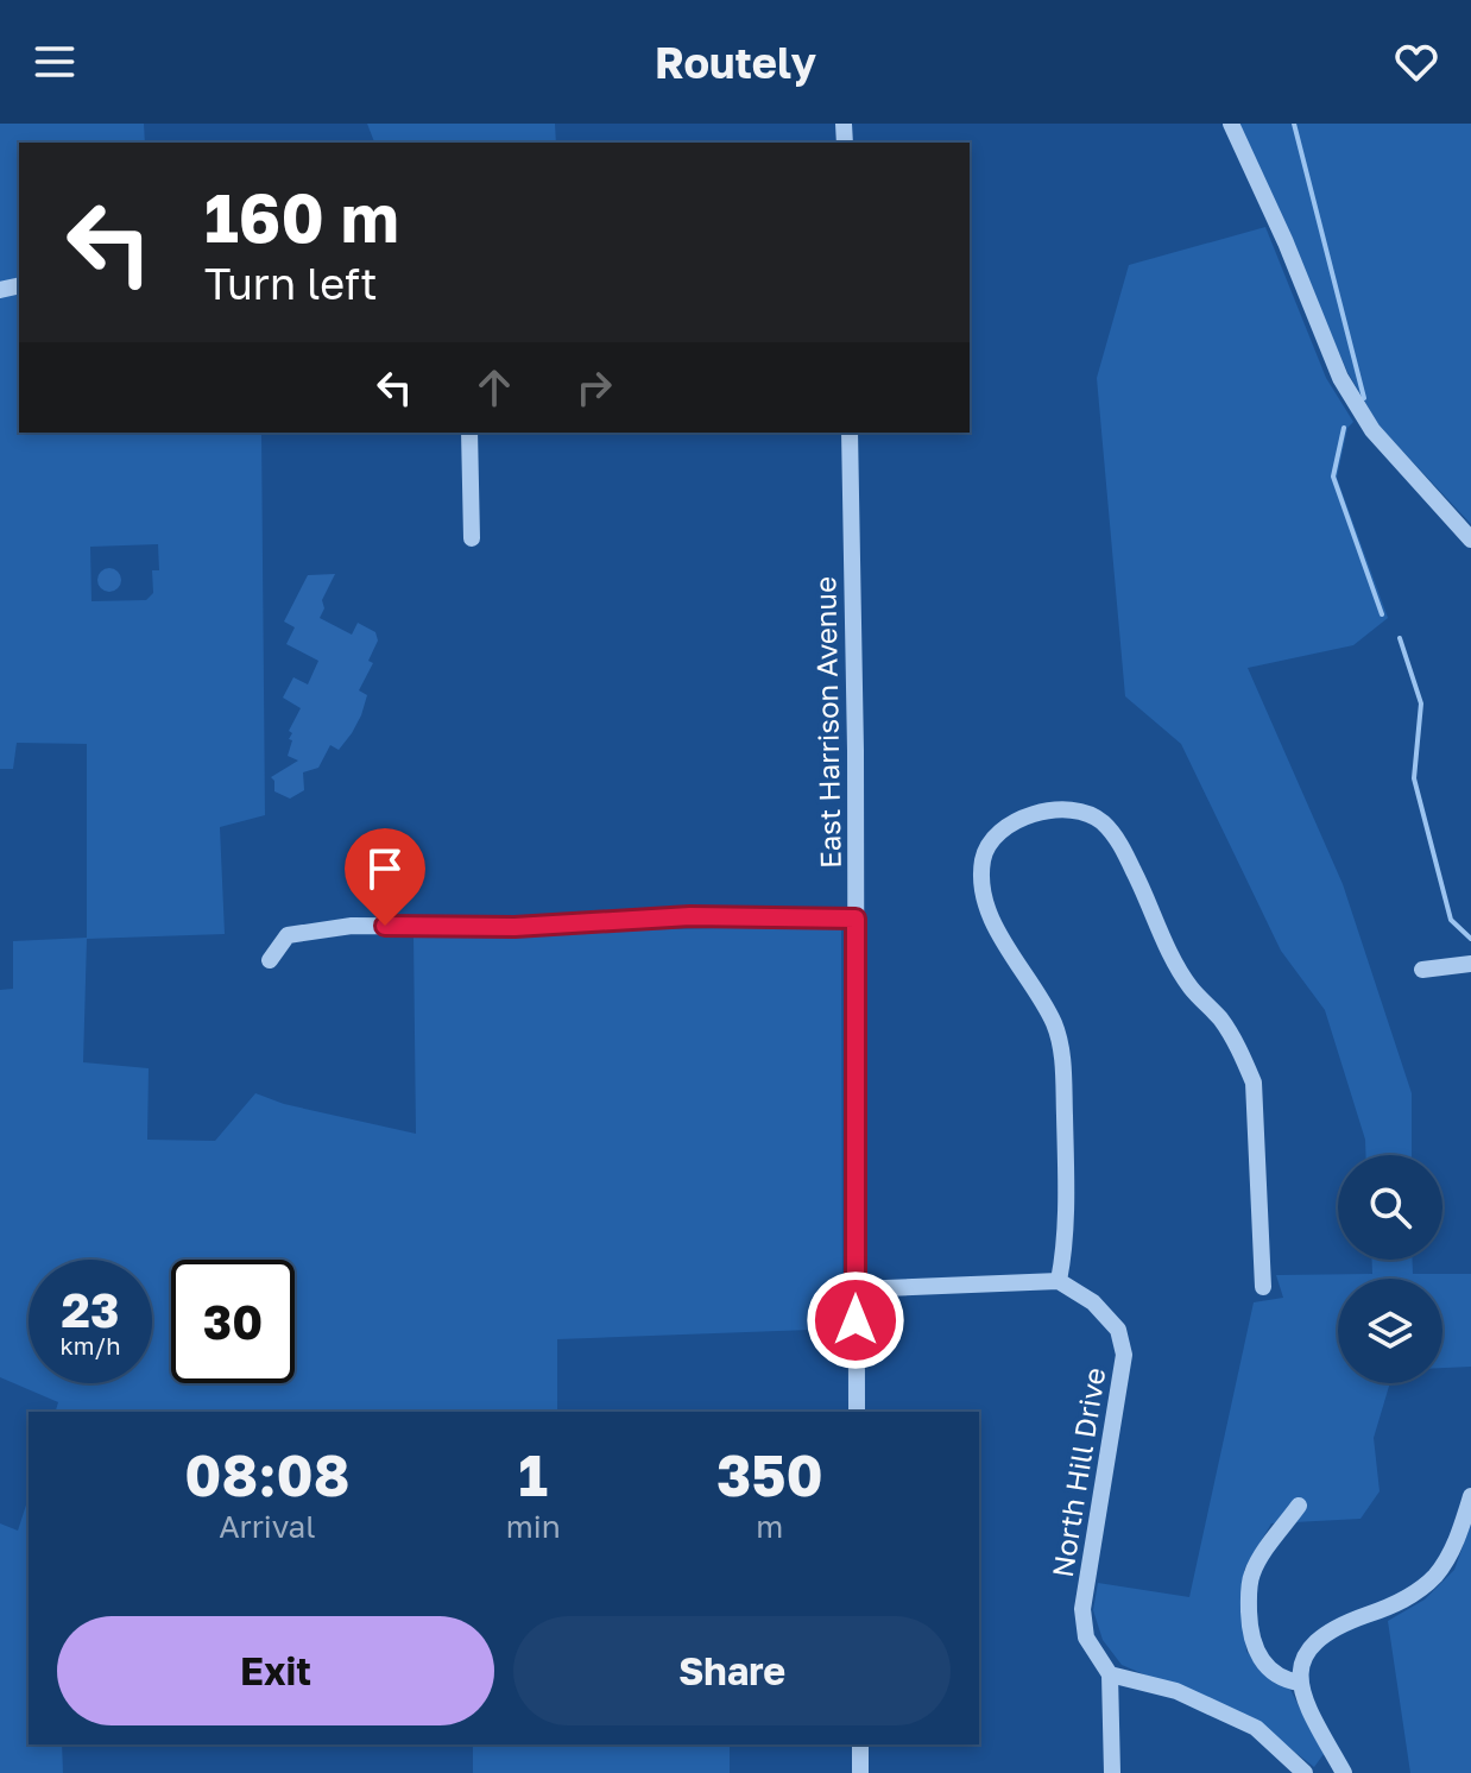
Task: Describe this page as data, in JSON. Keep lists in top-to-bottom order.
{
  "streets": {
    "street": ["East Harrison Avenue", "North Hill Drive"]
  },
  "page": {
    "header": "Routely",
    "turn": ["160 m", "Turn left"],
    "speed": "23 km/h",
    "limit": "30",
    "eta": [
      "08:08",
      "Arrival",
      "1",
      "min",
      "350",
      "m"
    ],
    "buttons": ["Exit", "Share"]
  }
}
